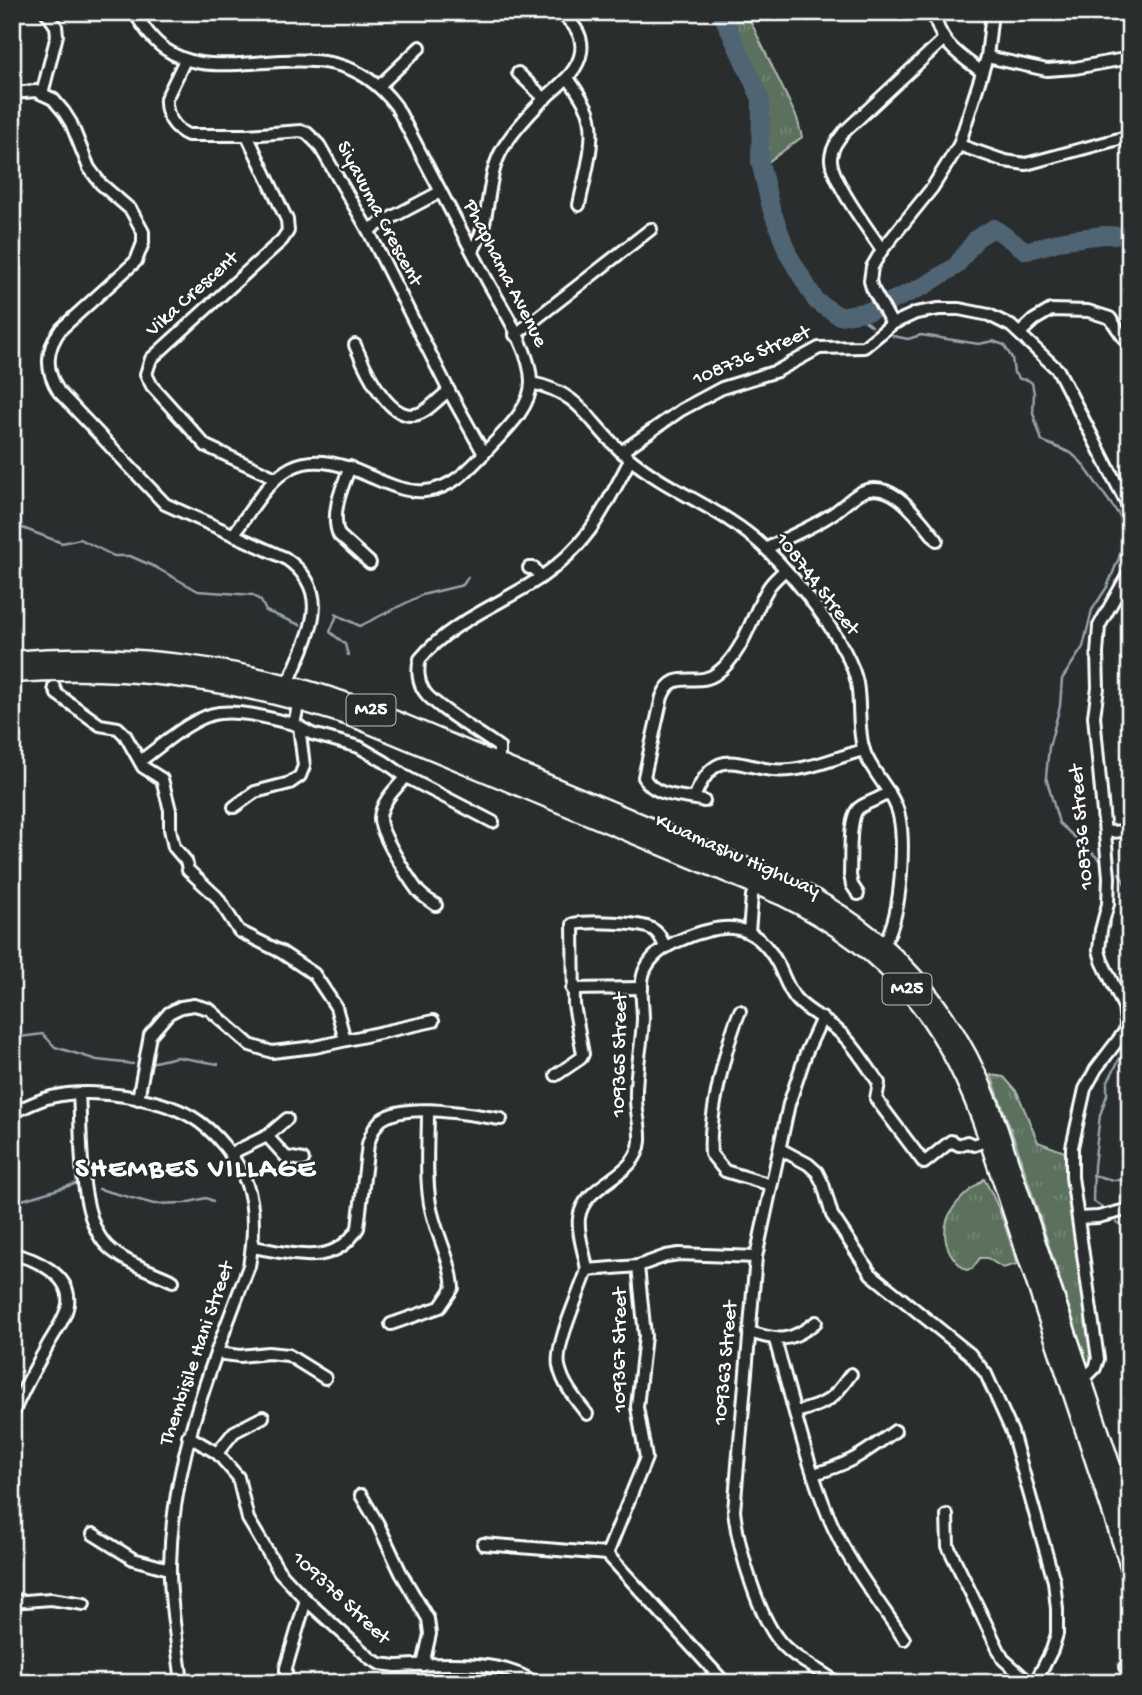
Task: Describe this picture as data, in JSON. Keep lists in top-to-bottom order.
{
  "streets": {
    "main road": ["M25", "Kwamashu Highway"],
    "street": [
      "Siyavuma Crescent",
      "Phaphama Avenue",
      "Vika Crescent",
      "108736 Street",
      "108744 Street",
      "109365 Street",
      "109367 Street",
      "Thembisile Hani Street",
      "109363 Street",
      "109378 Street"
    ]
  },
  "crossings": [
    ["Siyavuma Crescent", "Phaphama Avenue"],
    ["Siyavuma Crescent", "Vika Crescent"],
    ["Phaphama Avenue", "Vika Crescent"],
    ["Phaphama Avenue", "108744 Street"],
    ["108736 Street", "108744 Street"],
    ["108736 Street", "Kwamashu Highway"],
    ["108744 Street", "Kwamashu Highway"],
    ["Thembisile Hani Street", "109378 Street"]
  ],
  "districts": ["SHEMBES VILLAGE"]
}
